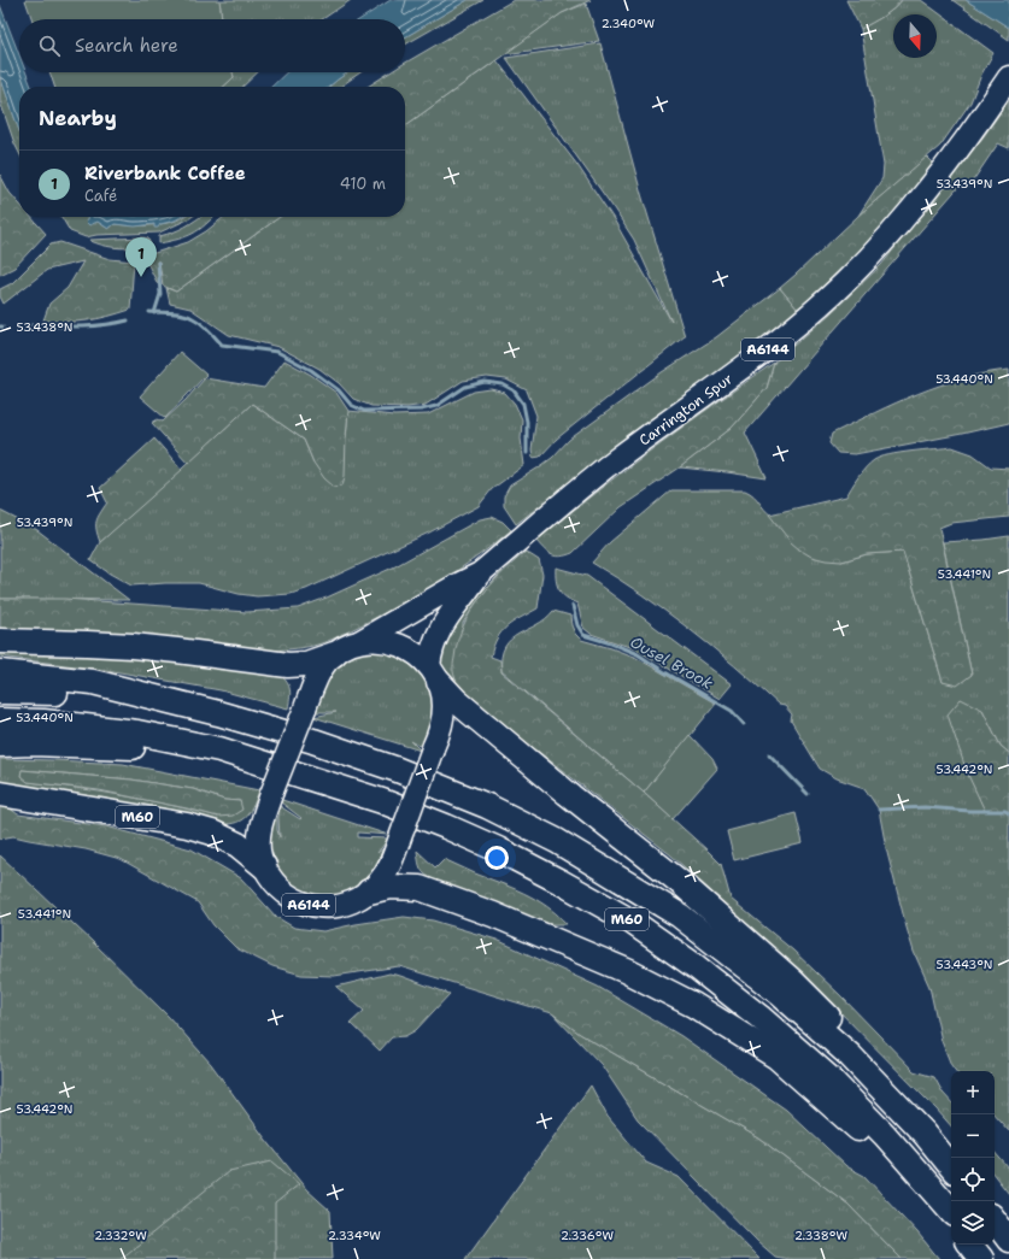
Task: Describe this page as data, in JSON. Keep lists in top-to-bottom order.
{
  "streets": {
    "highway": ["M60"],
    "main road": ["A6144", "Carrington Spur"]
  },
  "crossings": [
    ["A6144", "Carrington Spur"],
    ["A6144", "M60"],
    ["Carrington Spur", "M60"]
  ],
  "water": ["Ousel Brook"],
  "north": "bottom",
  "page": {
    "search": "Search here",
    "heading": "Nearby",
    "list": [
      {
        "mark": "1",
        "name": "Riverbank Coffee",
        "note": "Café",
        "value": "410 m"
      }
    ],
    "pins": "1",
    "map_buttons": ["+", "−"]
  },
  "coordinates": [
    "2.340°W",
    "53.439°N",
    "53.438°N",
    "53.440°N",
    "53.441°N",
    "53.442°N",
    "53.443°N",
    "2.332°W",
    "2.334°W",
    "2.336°W",
    "2.338°W"
  ]
}
